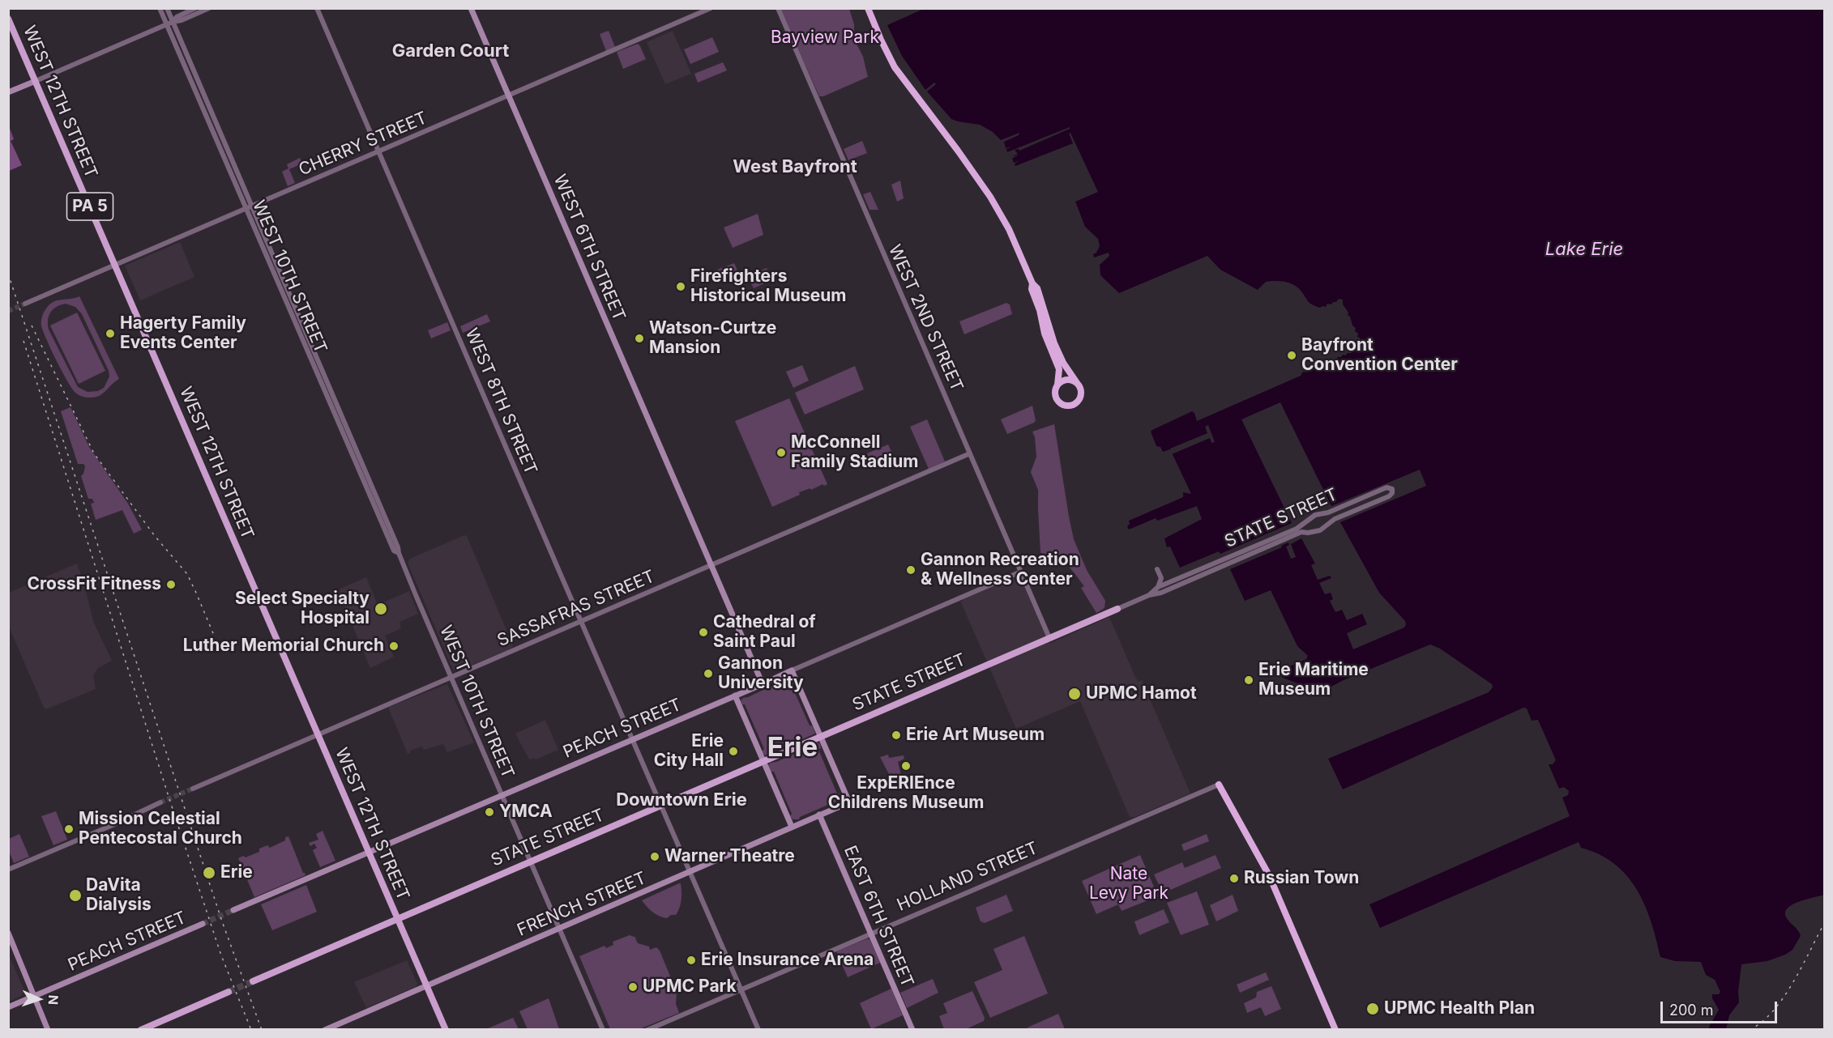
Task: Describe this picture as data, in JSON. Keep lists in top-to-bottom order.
{
  "streets": {
    "main road": [
      "WEST 12TH STREET",
      "PA 5",
      "WEST 6TH STREET",
      "STATE STREET",
      "PEACH STREET",
      "FRENCH STREET",
      "EAST 6TH STREET"
    ],
    "street": [
      "CHERRY STREET",
      "WEST 10TH STREET",
      "WEST 2ND STREET",
      "WEST 8TH STREET",
      "SASSAFRAS STREET",
      "HOLLAND STREET"
    ]
  },
  "crossings": [
    ["WEST 12TH STREET", "CHERRY STREET"],
    ["WEST 12TH STREET", "PA 5"],
    ["WEST 12TH STREET", "STATE STREET"],
    ["WEST 12TH STREET", "SASSAFRAS STREET"],
    ["WEST 12TH STREET", "PEACH STREET"],
    ["CHERRY STREET", "WEST 6TH STREET"],
    ["CHERRY STREET", "WEST 10TH STREET"],
    ["CHERRY STREET", "WEST 8TH STREET"],
    ["PA 5", "STATE STREET"],
    ["PA 5", "FRENCH STREET"],
    ["WEST 6TH STREET", "SASSAFRAS STREET"],
    ["WEST 6TH STREET", "PEACH STREET"],
    ["WEST 10TH STREET", "STATE STREET"],
    ["WEST 10TH STREET", "SASSAFRAS STREET"],
    ["WEST 10TH STREET", "PEACH STREET"],
    ["WEST 10TH STREET", "FRENCH STREET"],
    ["WEST 2ND STREET", "STATE STREET"],
    ["WEST 2ND STREET", "SASSAFRAS STREET"],
    ["WEST 2ND STREET", "PEACH STREET"],
    ["WEST 8TH STREET", "STATE STREET"],
    ["WEST 8TH STREET", "SASSAFRAS STREET"],
    ["WEST 8TH STREET", "PEACH STREET"],
    ["WEST 8TH STREET", "HOLLAND STREET"],
    ["WEST 8TH STREET", "FRENCH STREET"],
    ["STATE STREET", "FRENCH STREET"],
    ["HOLLAND STREET", "EAST 6TH STREET"],
    ["FRENCH STREET", "EAST 6TH STREET"]
  ],
  "districts": [
    "Garden Court",
    "West Bayfront",
    "Erie",
    "Downtown Erie"
  ],
  "water": ["Lake Erie"],
  "parks": ["Bayview Park", "Nate Levy Park"],
  "places": [
    "Firefighters Historical Museum",
    "Hagerty Family Events Center",
    "Watson-Curtze Mansion",
    "Bayfront Convention Center",
    "McConnell Family Stadium",
    "Gannon Recreation & Wellness Center",
    "CrossFit Fitness",
    "Select Specialty Hospital",
    "Cathedral of Saint Paul",
    "Luther Memorial Church",
    "Gannon University",
    "Erie Maritime Museum",
    "UPMC Hamot",
    "Erie Art Museum",
    "Erie City Hall",
    "ExpERIEnce Childrens Museum",
    "YMCA",
    "Mission Celestial Pentecostal Church",
    "Warner Theatre",
    "Erie",
    "Russian Town",
    "DaVita Dialysis",
    "Erie Insurance Arena",
    "UPMC Park",
    "UPMC Health Plan"
  ],
  "scale_bar": "200 m",
  "north": "right"
}
